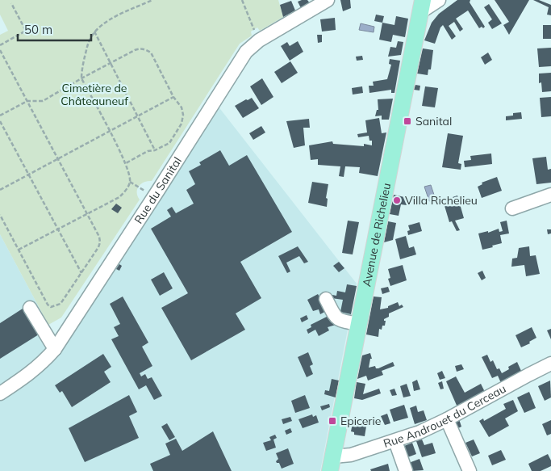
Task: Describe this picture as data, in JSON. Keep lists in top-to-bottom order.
{
  "streets": {
    "main road": ["Avenue de Richelieu"],
    "street": ["Rue du Sanital", "Rue Androuet du Cerceau"]
  },
  "crossings": [
    ["Avenue de Richelieu", "Rue Androuet du Cerceau"]
  ],
  "parks": ["Cimetière de Châteauneuf"],
  "places": {
    "transit": ["Sanital", "Epicerie"],
    "other": ["Villa Richelieu"]
  },
  "scale_bar": "50 m"
}
